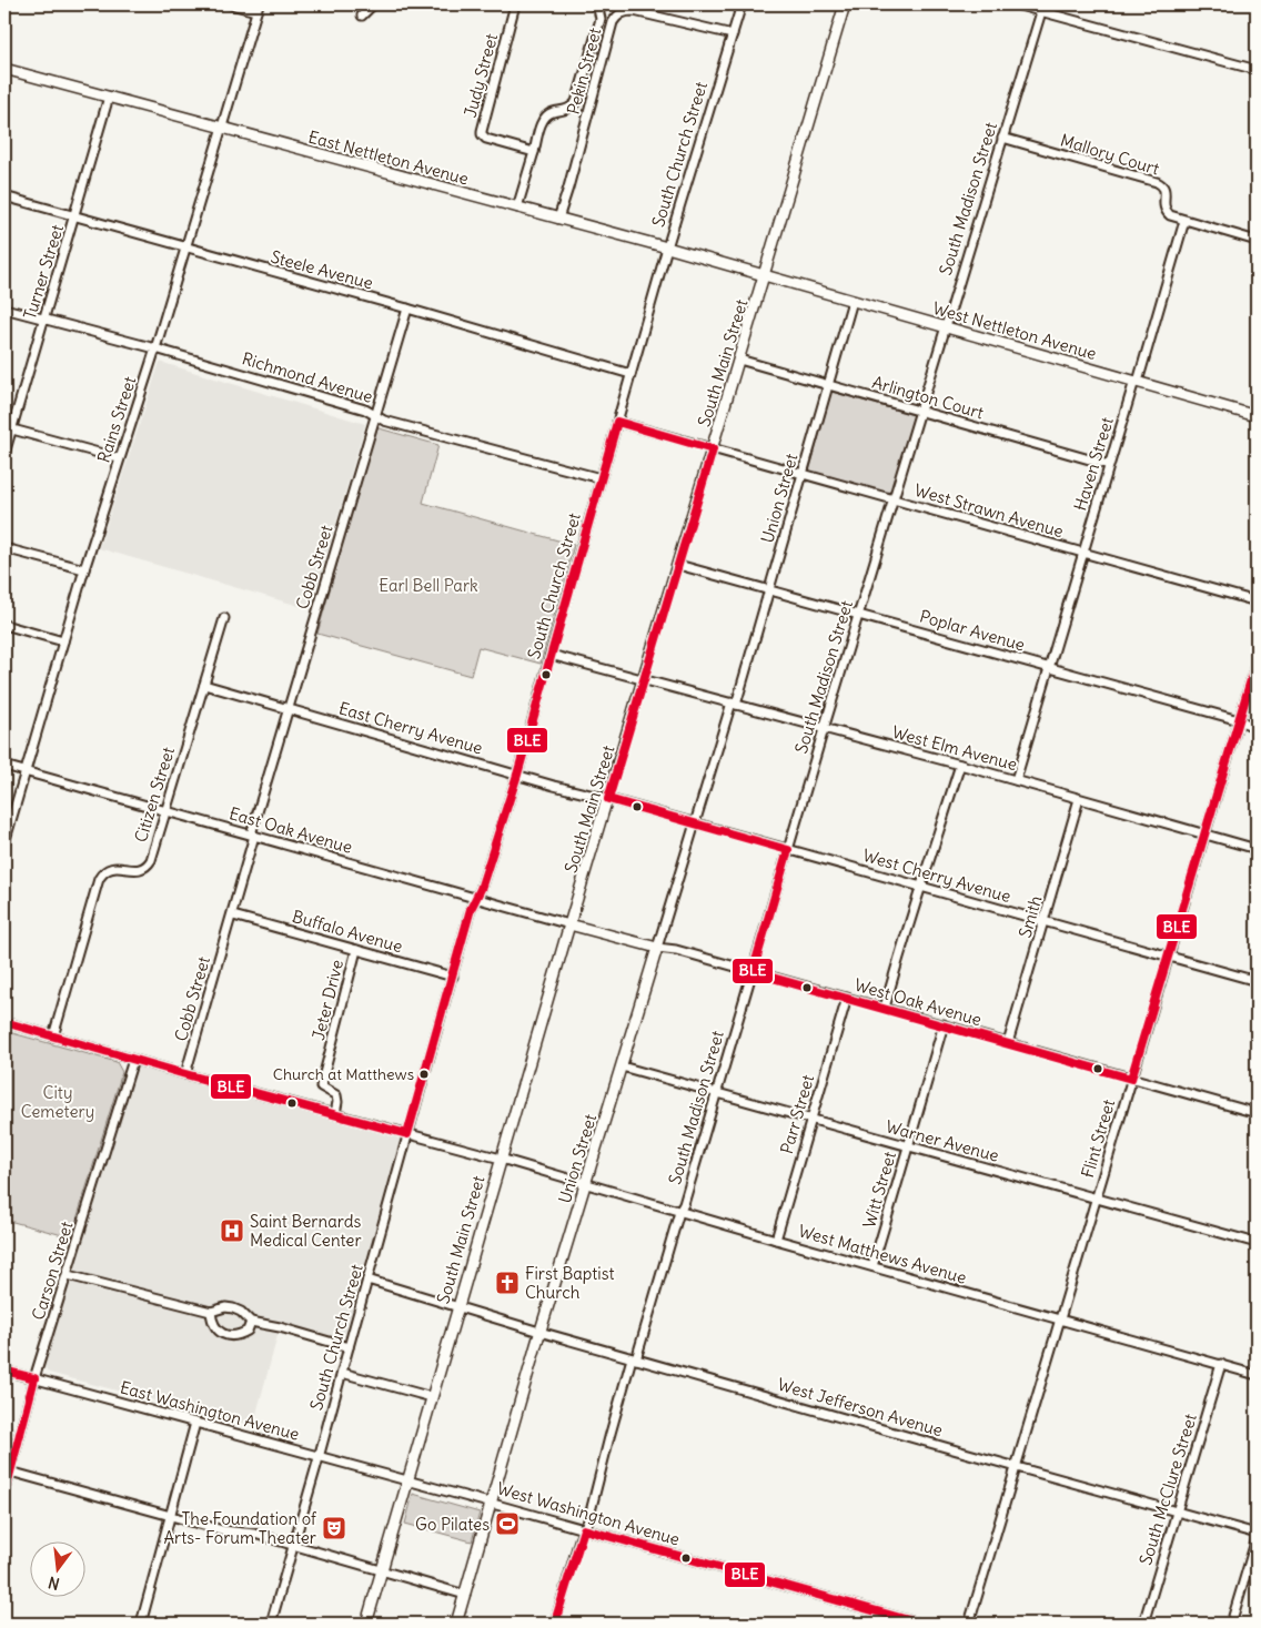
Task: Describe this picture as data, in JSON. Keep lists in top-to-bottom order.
{
  "streets": {
    "main road": [
      "East Nettleton Avenue",
      "West Nettleton Avenue",
      "South Main Street",
      "Union Street",
      "West Oak Avenue"
    ],
    "street": [
      "Pekin Street",
      "Judy Street",
      "South Church Street",
      "Mallory Court",
      "South Madison Street",
      "Steele Avenue",
      "Turner Street",
      "Richmond Avenue",
      "Arlington Court",
      "Rains Street",
      "Haven Street",
      "West Strawn Avenue",
      "Cobb Street",
      "Poplar Avenue",
      "East Cherry Avenue",
      "West Elm Avenue",
      "Citizen Street",
      "East Oak Avenue",
      "West Cherry Avenue",
      "Smith",
      "Buffalo Avenue",
      "Jeter Drive",
      "Parr Street",
      "Flint Street",
      "Warner Avenue",
      "Witt Street",
      "West Matthews Avenue",
      "Carson Street",
      "West Jefferson Avenue",
      "East Washington Avenue",
      "South McClure Street",
      "West Washington Avenue"
    ]
  },
  "crossings": [
    ["Pekin Street", "South Church Street"],
    ["Pekin Street", "East Nettleton Avenue"],
    ["South Church Street", "East Nettleton Avenue"],
    ["South Church Street", "Steele Avenue"],
    ["South Church Street", "Richmond Avenue"],
    ["South Church Street", "West Strawn Avenue"],
    ["South Church Street", "East Cherry Avenue"],
    ["South Church Street", "West Elm Avenue"],
    ["South Church Street", "East Oak Avenue"],
    ["South Church Street", "Buffalo Avenue"],
    ["South Church Street", "West Matthews Avenue"],
    ["South Church Street", "West Jefferson Avenue"],
    ["South Church Street", "East Washington Avenue"],
    ["Mallory Court", "South Madison Street"],
    ["Mallory Court", "Haven Street"],
    ["East Nettleton Avenue", "Turner Street"],
    ["East Nettleton Avenue", "West Nettleton Avenue"],
    ["East Nettleton Avenue", "South Main Street"],
    ["East Nettleton Avenue", "Rains Street"],
    ["South Madison Street", "West Nettleton Avenue"],
    ["South Madison Street", "Arlington Court"],
    ["South Madison Street", "West Strawn Avenue"],
    ["South Madison Street", "Poplar Avenue"],
    ["South Madison Street", "West Elm Avenue"],
    ["South Madison Street", "West Cherry Avenue"],
    ["South Madison Street", "West Oak Avenue"],
    ["South Madison Street", "Warner Avenue"],
    ["South Madison Street", "West Matthews Avenue"],
    ["South Madison Street", "West Jefferson Avenue"],
    ["South Madison Street", "West Washington Avenue"],
    ["Steele Avenue", "Turner Street"],
    ["Steele Avenue", "Rains Street"],
    ["Steele Avenue", "Cobb Street"],
    ["Turner Street", "Richmond Avenue"],
    ["West Nettleton Avenue", "South Main Street"],
    ["West Nettleton Avenue", "Haven Street"],
    ["West Nettleton Avenue", "Union Street"],
    ["South Main Street", "Arlington Court"],
    ["South Main Street", "West Strawn Avenue"],
    ["South Main Street", "Poplar Avenue"],
    ["South Main Street", "East Cherry Avenue"],
    ["South Main Street", "West Elm Avenue"],
    ["South Main Street", "East Oak Avenue"],
    ["South Main Street", "West Cherry Avenue"],
    ["South Main Street", "West Oak Avenue"],
    ["South Main Street", "West Matthews Avenue"],
    ["South Main Street", "West Jefferson Avenue"],
    ["South Main Street", "East Washington Avenue"],
    ["South Main Street", "West Washington Avenue"],
    ["Richmond Avenue", "Rains Street"],
    ["Richmond Avenue", "Cobb Street"],
    ["Arlington Court", "Haven Street"],
    ["Arlington Court", "Union Street"],
    ["Rains Street", "East Oak Avenue"],
    ["Haven Street", "West Strawn Avenue"],
    ["Haven Street", "Poplar Avenue"],
    ["Haven Street", "West Elm Avenue"],
    ["Union Street", "West Strawn Avenue"],
    ["Union Street", "Poplar Avenue"],
    ["Union Street", "West Elm Avenue"],
    ["Union Street", "West Cherry Avenue"],
    ["Union Street", "West Oak Avenue"],
    ["Union Street", "Warner Avenue"],
    ["Union Street", "West Matthews Avenue"],
    ["Union Street", "West Jefferson Avenue"],
    ["Union Street", "West Washington Avenue"],
    ["Cobb Street", "East Cherry Avenue"],
    ["Cobb Street", "East Oak Avenue"],
    ["Cobb Street", "Buffalo Avenue"],
    ["Cobb Street", "West Matthews Avenue"],
    ["Poplar Avenue", "Flint Street"],
    ["East Cherry Avenue", "Citizen Street"],
    ["East Cherry Avenue", "West Cherry Avenue"],
    ["West Elm Avenue", "Smith"],
    ["West Elm Avenue", "Flint Street"],
    ["Citizen Street", "East Oak Avenue"],
    ["Citizen Street", "West Matthews Avenue"],
    ["East Oak Avenue", "West Oak Avenue"],
    ["West Cherry Avenue", "Smith"],
    ["West Cherry Avenue", "Flint Street"],
    ["Smith", "West Oak Avenue"],
    ["Buffalo Avenue", "Jeter Drive"],
    ["Jeter Drive", "West Matthews Avenue"],
    ["West Oak Avenue", "Parr Street"],
    ["West Oak Avenue", "Flint Street"],
    ["West Oak Avenue", "Witt Street"],
    ["Parr Street", "Warner Avenue"],
    ["Parr Street", "West Matthews Avenue"],
    ["Flint Street", "Warner Avenue"],
    ["Flint Street", "West Matthews Avenue"],
    ["Flint Street", "West Jefferson Avenue"],
    ["Warner Avenue", "Witt Street"],
    ["Witt Street", "West Matthews Avenue"],
    ["West Matthews Avenue", "Carson Street"],
    ["West Matthews Avenue", "South McClure Street"],
    ["Carson Street", "East Washington Avenue"],
    ["West Jefferson Avenue", "South McClure Street"],
    ["East Washington Avenue", "West Washington Avenue"]
  ],
  "parks": ["Earl Bell Park", "City Cemetery"],
  "places": {
    "other": ["Church at Matthews"],
    "hospital": ["Saint Bernards Medical Center"],
    "church": ["First Baptist Church"],
    "sports": ["Go Pilates"],
    "theatre": ["The Foundation of Arts- Forum Theater"]
  },
  "lines": ["transit line BLE"],
  "north": "bottom"
}
